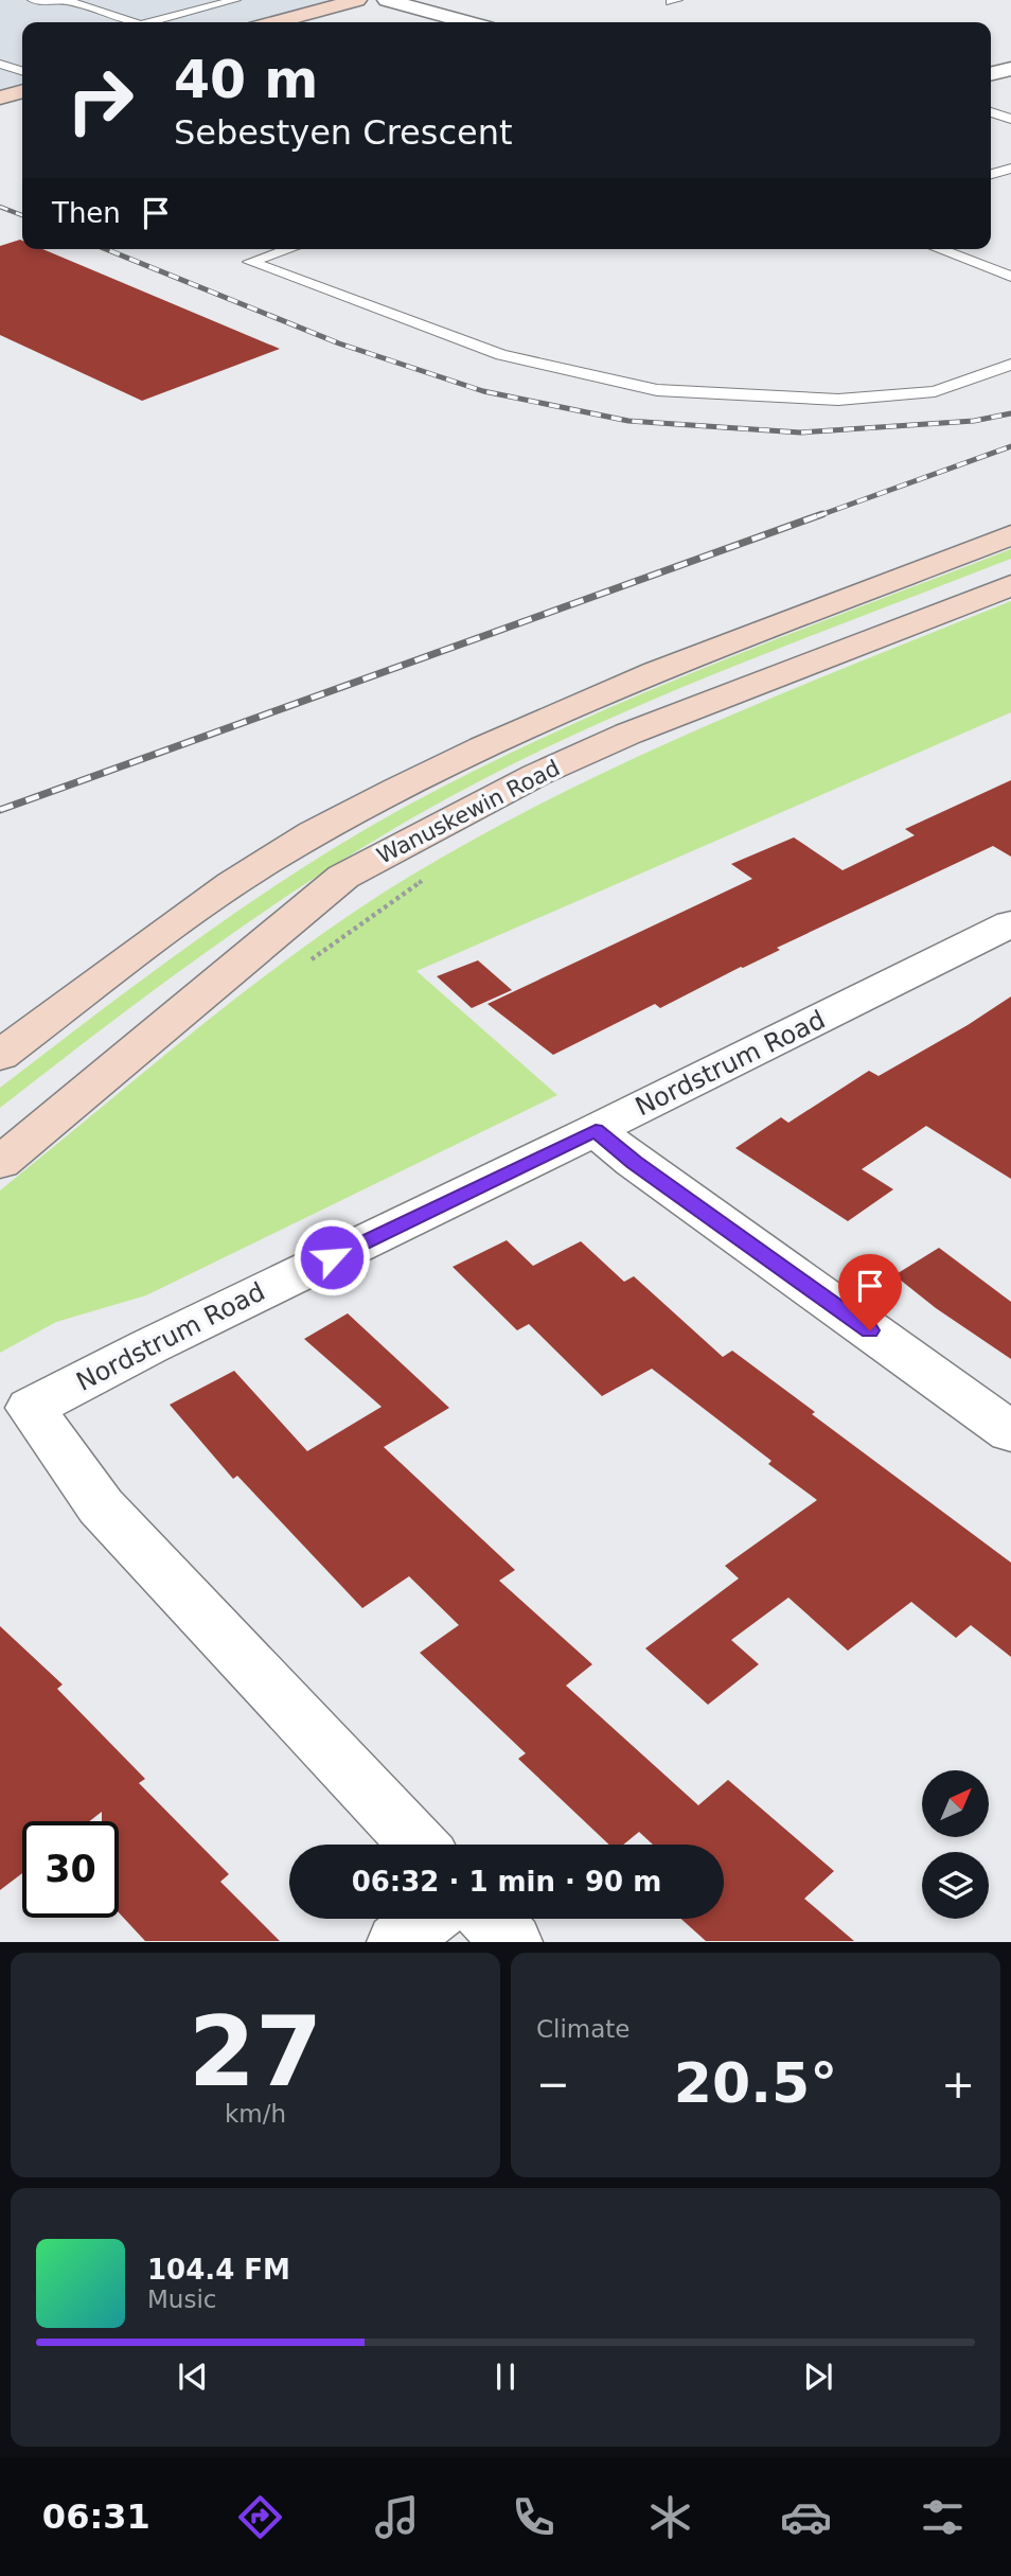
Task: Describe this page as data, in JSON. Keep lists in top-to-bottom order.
{
  "streets": {
    "main road": ["Wanuskewin Road"],
    "street": ["Nordstrum Road"]
  },
  "north": "top right",
  "page": {
    "turn": ["40 m", "Sebestyen Crescent"],
    "then": "Then",
    "limit": "30",
    "trip": "06:32 · 1 min · 90 m",
    "tile": [
      ["27", "km/h"],
      "Climate"
    ],
    "heat": ["−", "20.5°", "+"],
    "song": ["104.4 FM", "Music"],
    "tabs": "06:31"
  }
}
